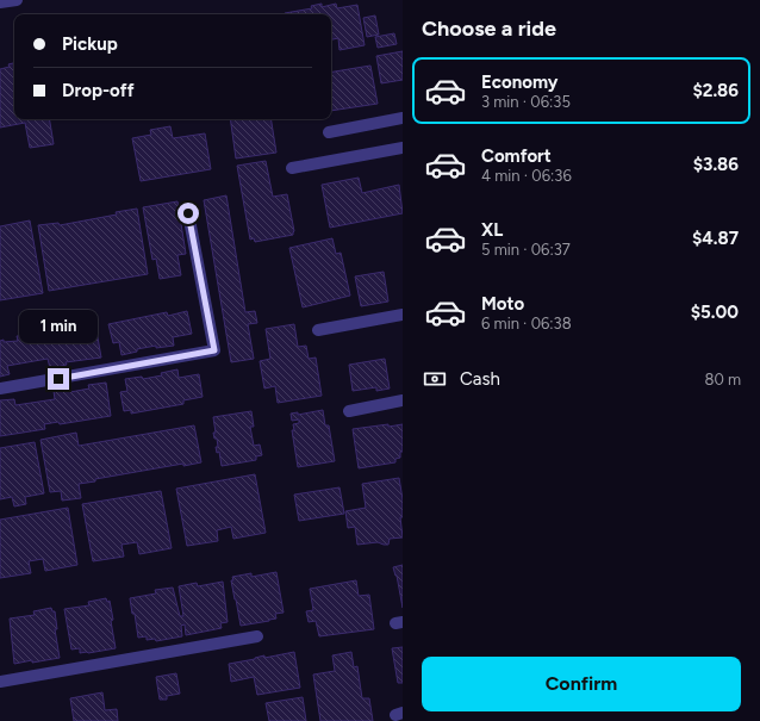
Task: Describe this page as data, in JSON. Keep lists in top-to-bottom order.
{
  "page": {
    "heading": "Choose a ride",
    "banner": ["Pickup", "Drop-off"],
    "list": [
      {
        "name": "Economy",
        "note": "3 min · 06:35",
        "value": "$2.86"
      },
      {
        "name": "Comfort",
        "note": "4 min · 06:36",
        "value": "$3.86"
      },
      {
        "name": "XL",
        "note": "5 min · 06:37",
        "value": "$4.87"
      },
      {
        "name": "Moto",
        "note": "6 min · 06:38",
        "value": "$5.00"
      }
    ],
    "bubble": "1 min",
    "pay": ["Cash", "80 m"],
    "buttons": "Confirm"
  }
}
